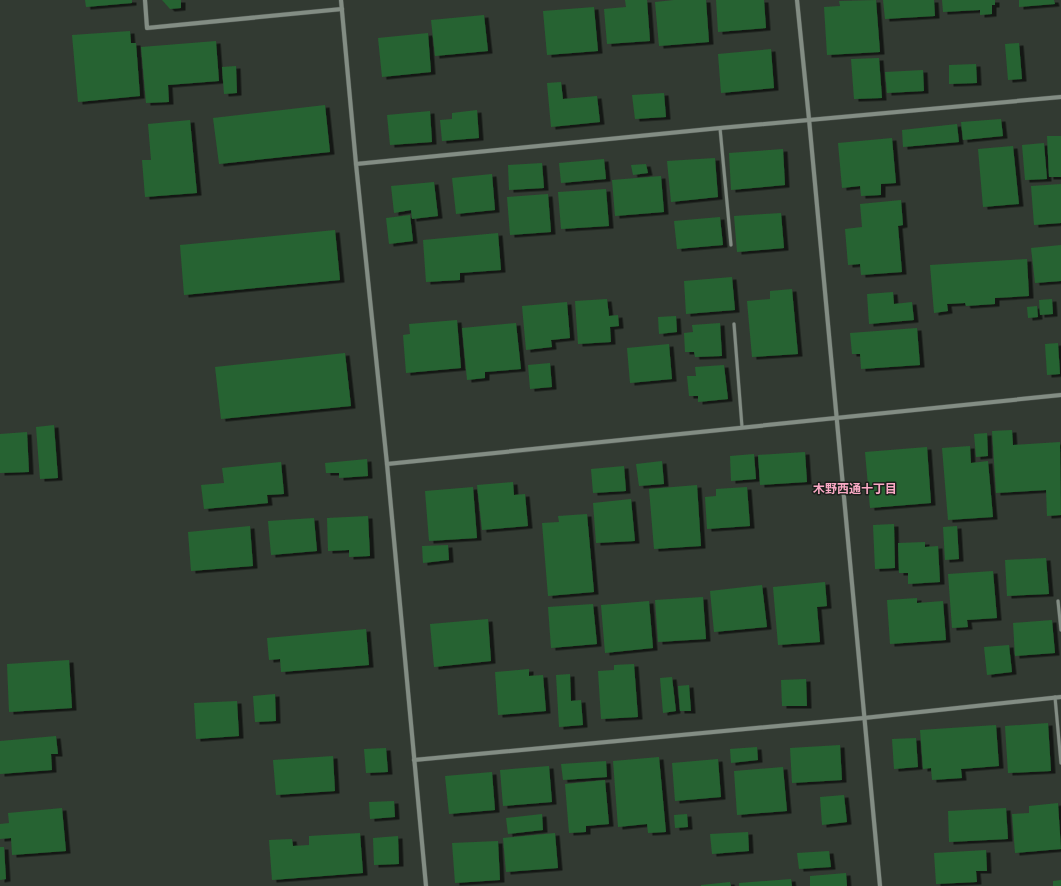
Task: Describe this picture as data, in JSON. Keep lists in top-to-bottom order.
{
  "districts": ["木野西通十丁目"]
}
